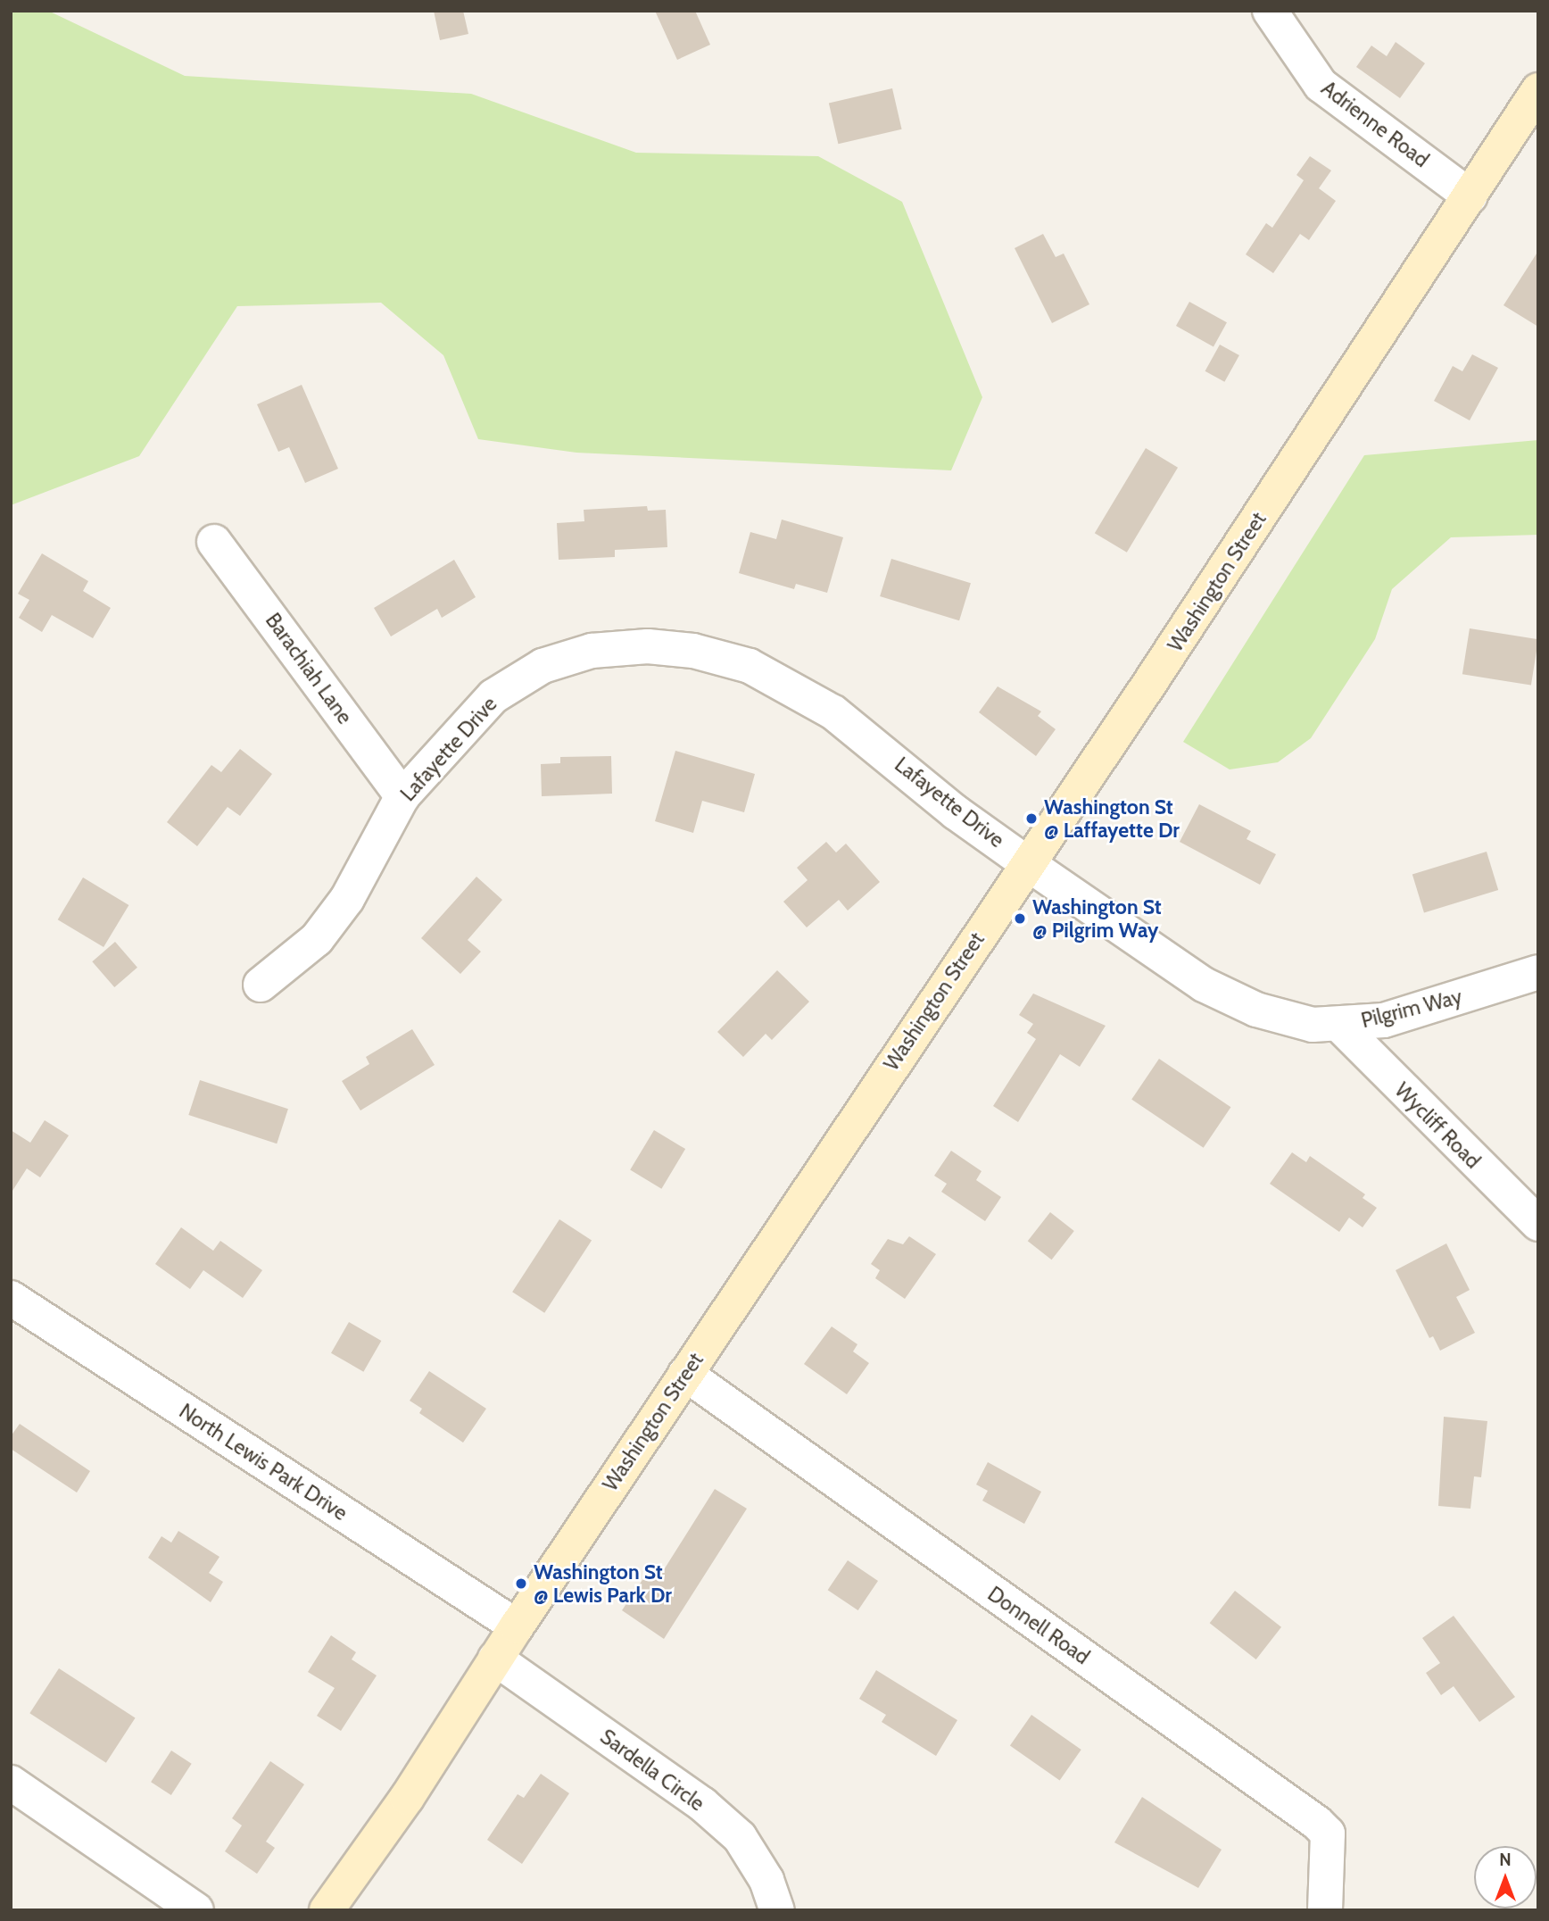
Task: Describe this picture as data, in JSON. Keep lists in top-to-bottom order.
{
  "streets": {
    "main road": ["Washington Street"],
    "street": [
      "Adrienne Road",
      "Barachiah Lane",
      "Lafayette Drive",
      "Pilgrim Way",
      "Wycliff Road",
      "North Lewis Park Drive",
      "Donnell Road",
      "Sardella Circle"
    ]
  },
  "crossings": [
    ["Adrienne Road", "Washington Street"],
    ["Washington Street", "Lafayette Drive"],
    ["Washington Street", "Pilgrim Way"],
    ["Washington Street", "North Lewis Park Drive"],
    ["Washington Street", "Donnell Road"],
    ["Washington Street", "Sardella Circle"],
    ["Barachiah Lane", "Lafayette Drive"],
    ["Lafayette Drive", "Pilgrim Way"],
    ["Pilgrim Way", "Wycliff Road"]
  ],
  "places": ["Washington St @ Laffayette Dr", "Washington St @ Pilgrim Way", "Washington St @ Lewis Park Dr"],
  "north": "top"
}
